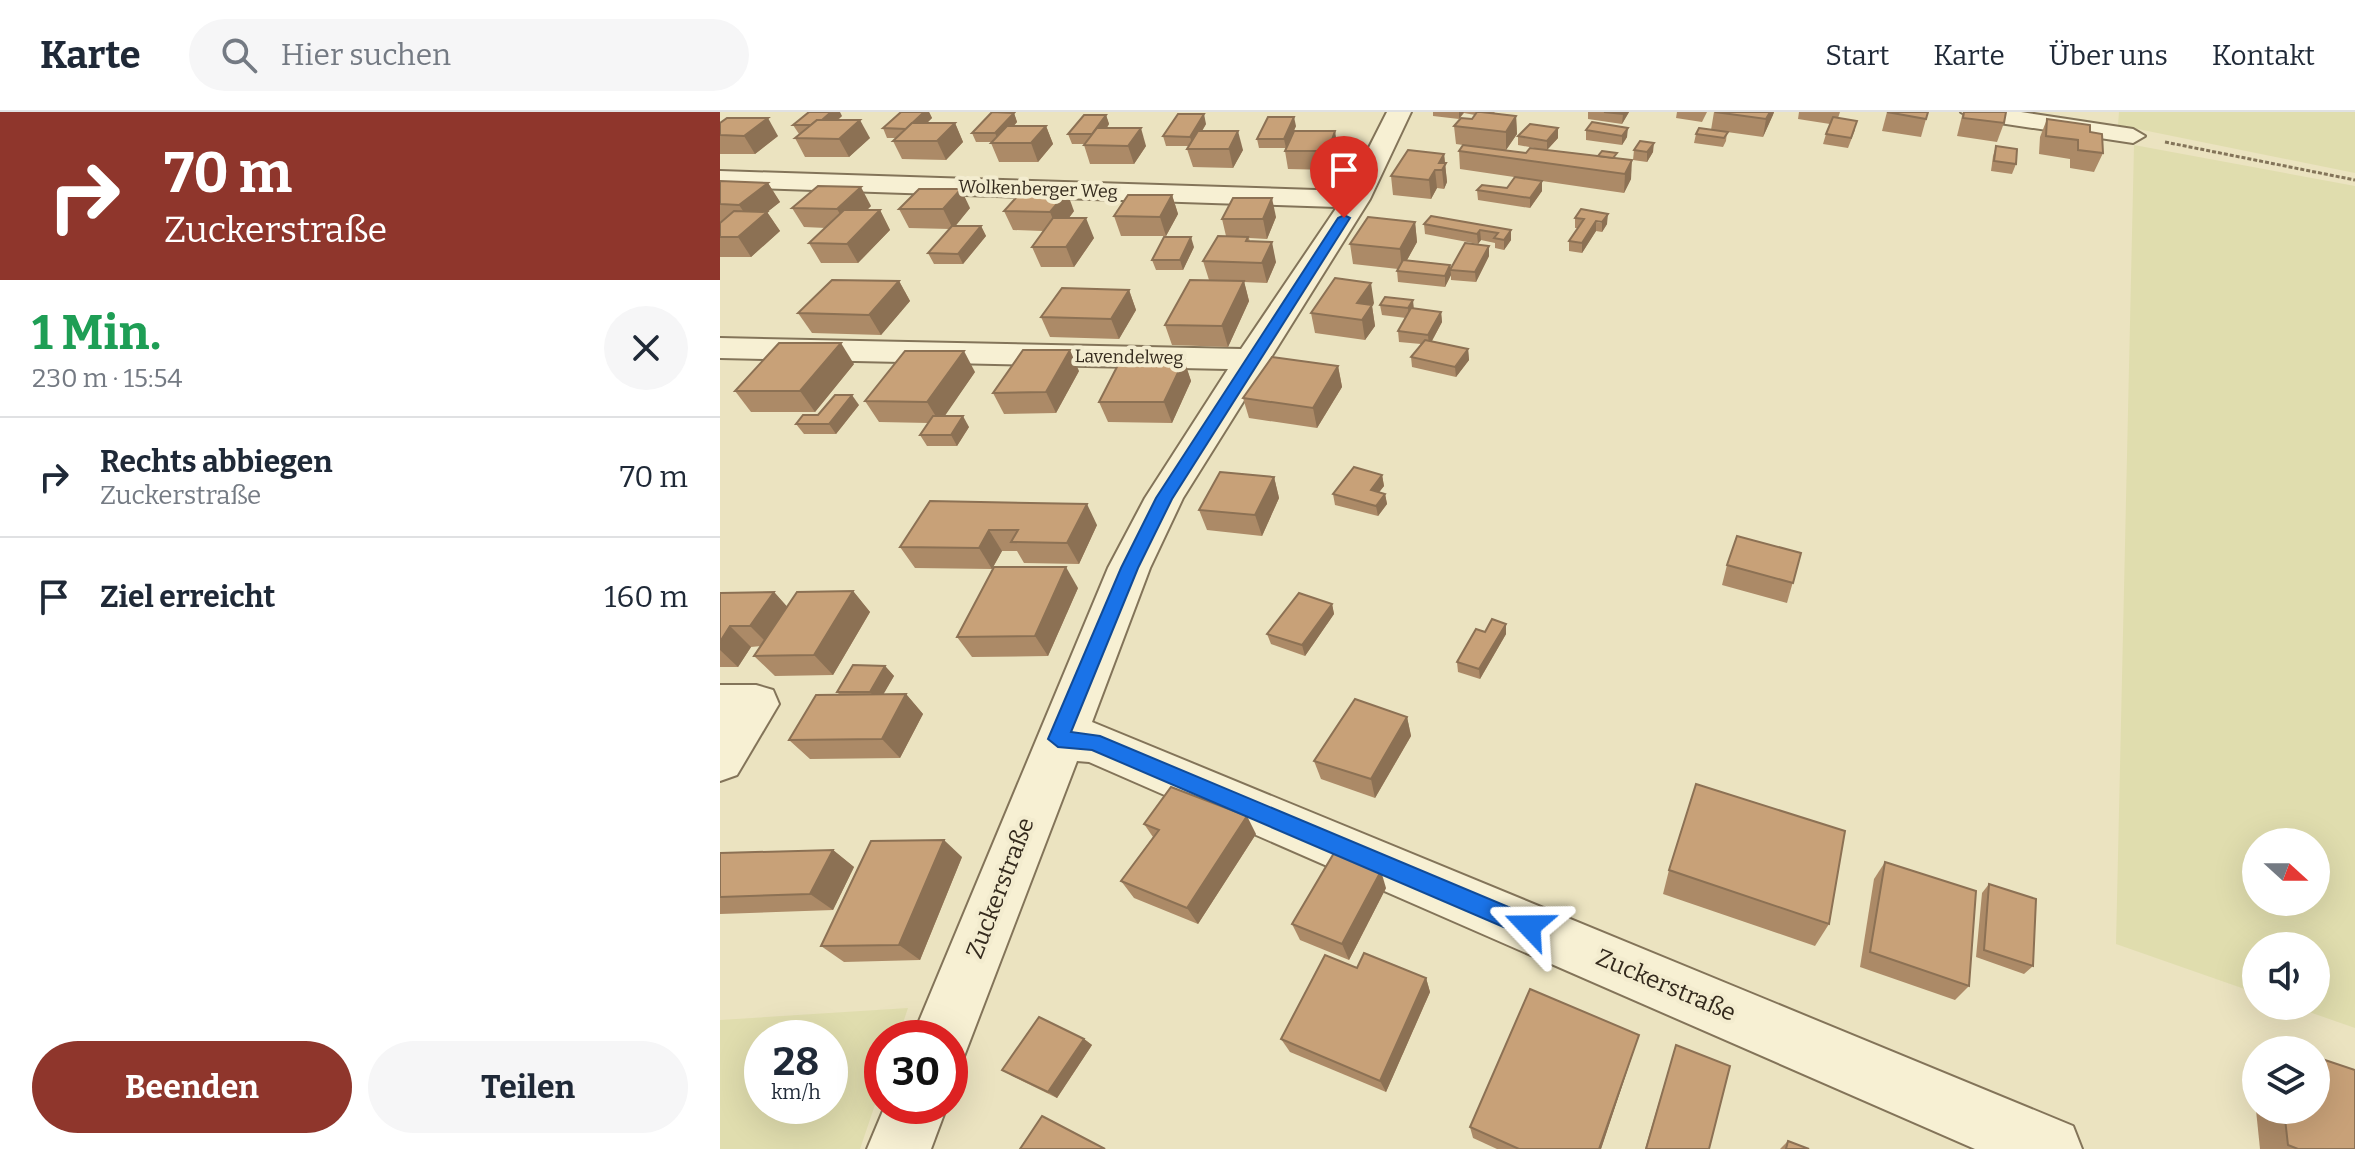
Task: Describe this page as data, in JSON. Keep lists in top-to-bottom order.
{
  "streets": {
    "street": ["Wolkenberger Weg", "Lavendelweg", "Zuckerstraße"]
  },
  "crossings": [
    ["Wolkenberger Weg", "Zuckerstraße"],
    ["Lavendelweg", "Zuckerstraße"]
  ],
  "north": "right",
  "page": {
    "header": "Karte",
    "search": "Hier suchen",
    "nav": [
      "Start",
      "Karte",
      "Über uns",
      "Kontakt"
    ],
    "turn": ["70 m", "Zuckerstraße"],
    "heading": ["1 Min.", "230 m · 15:54"],
    "list": [
      {
        "name": "Rechts abbiegen",
        "note": "Zuckerstraße",
        "value": "70 m"
      },
      {
        "name": "Ziel erreicht",
        "value": "160 m"
      }
    ],
    "speed": "28 km/h",
    "limit": "30",
    "buttons": ["Beenden", "Teilen"]
  }
}
